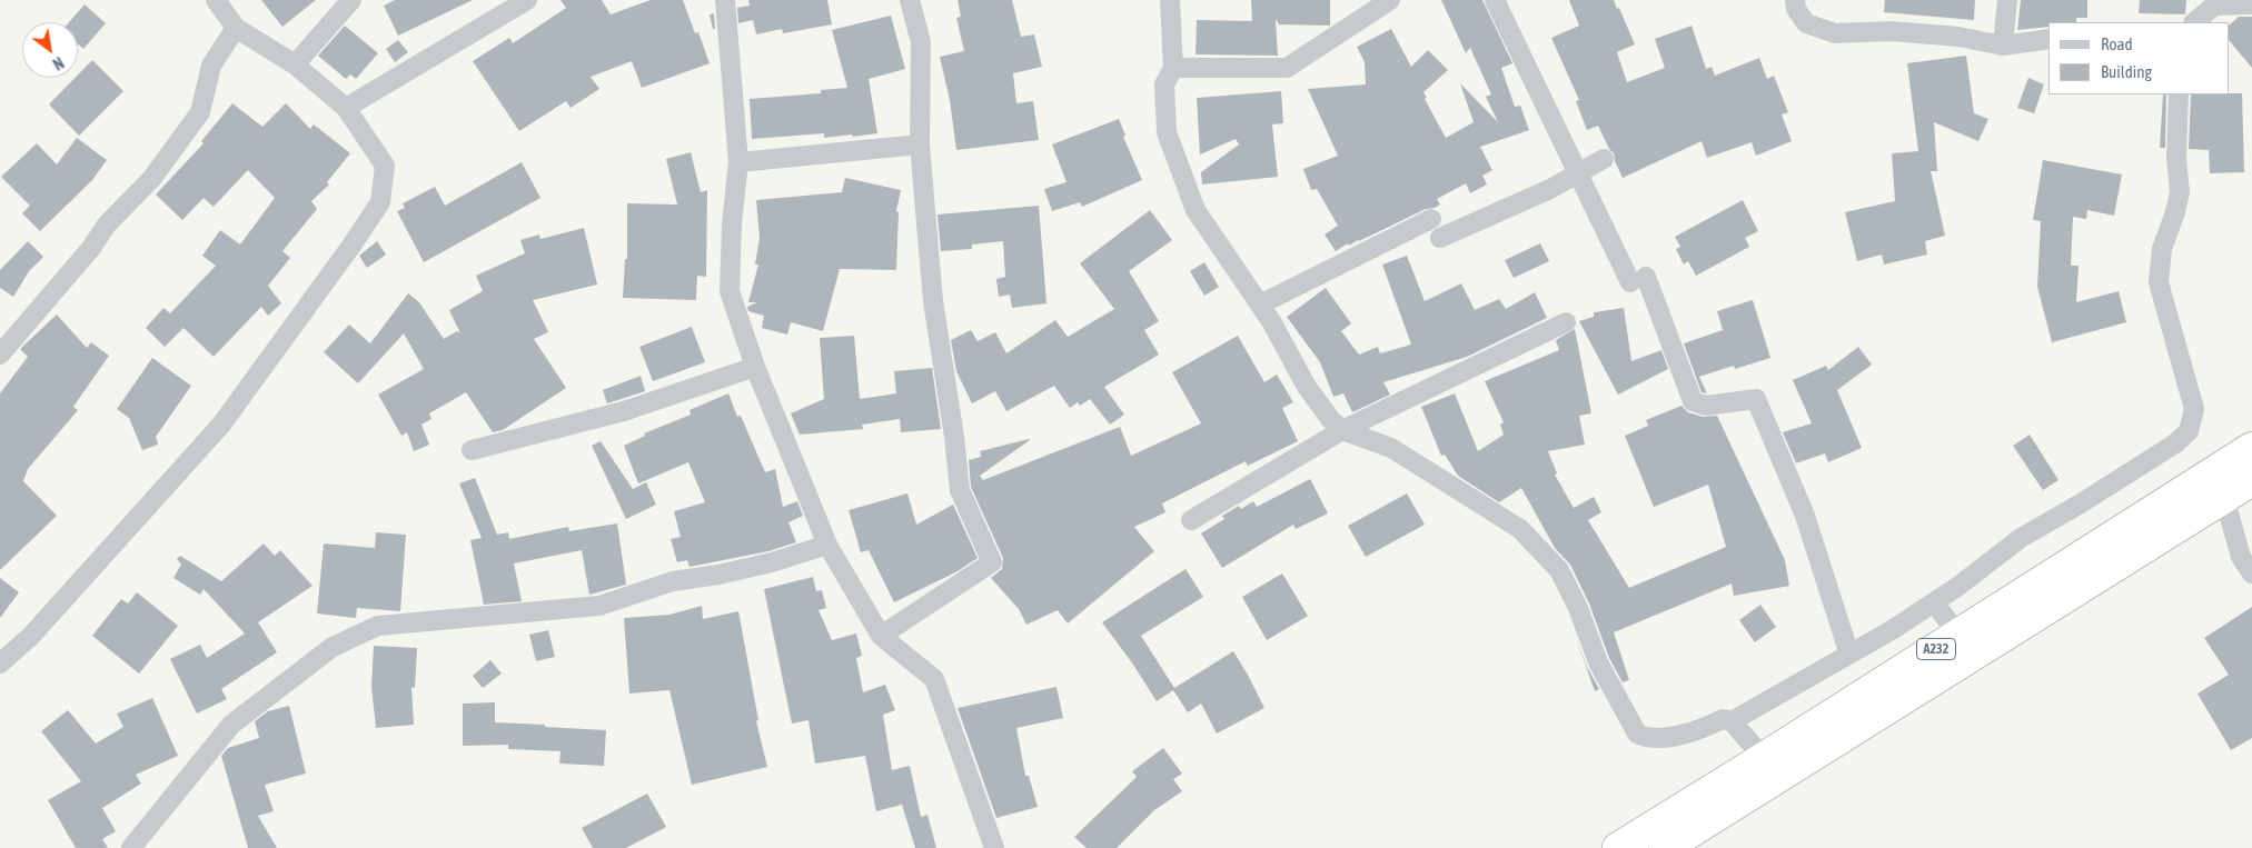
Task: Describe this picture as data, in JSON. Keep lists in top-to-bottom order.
{
  "streets": {
    "highway": ["A232"]
  },
  "legend": ["Road", "Building"],
  "north": "bottom right"
}
